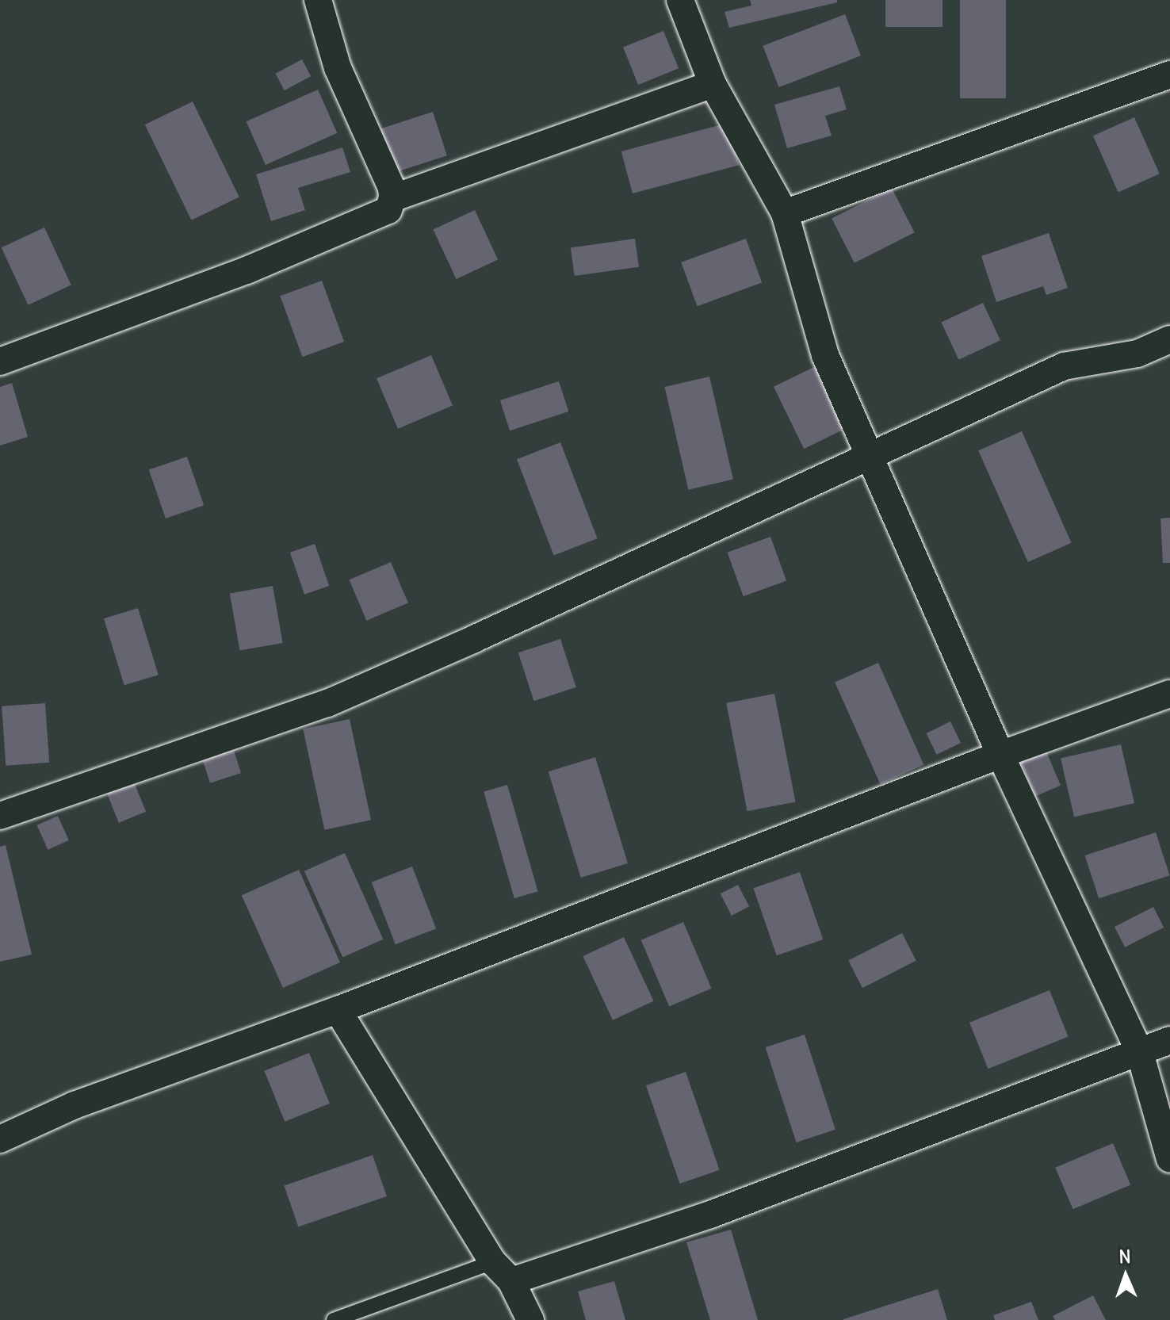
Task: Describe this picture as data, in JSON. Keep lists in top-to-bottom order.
{
  "north": "top"
}
